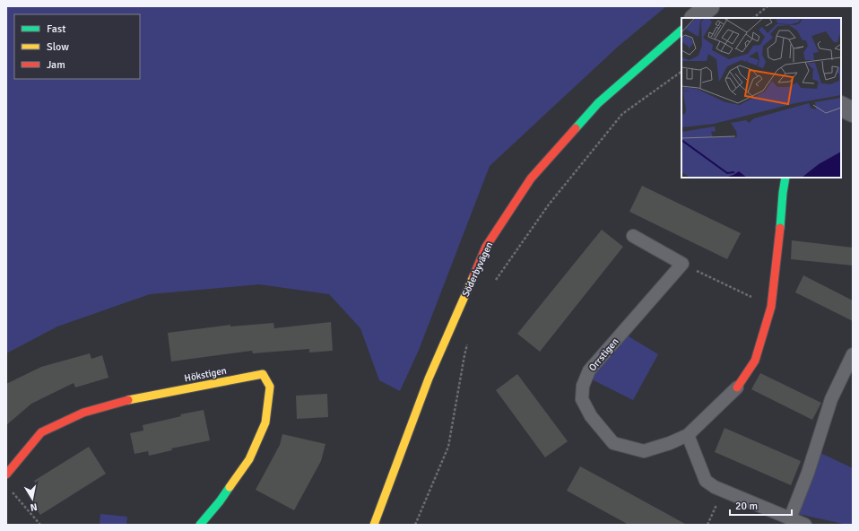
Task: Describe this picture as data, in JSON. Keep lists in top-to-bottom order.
{
  "streets": {
    "street": ["Söderbyvägen", "Orrstigen", "Hökstigen"]
  },
  "legend": ["Fast", "Slow", "Jam"],
  "scale_bar": "20 m",
  "north": "bottom"
}
